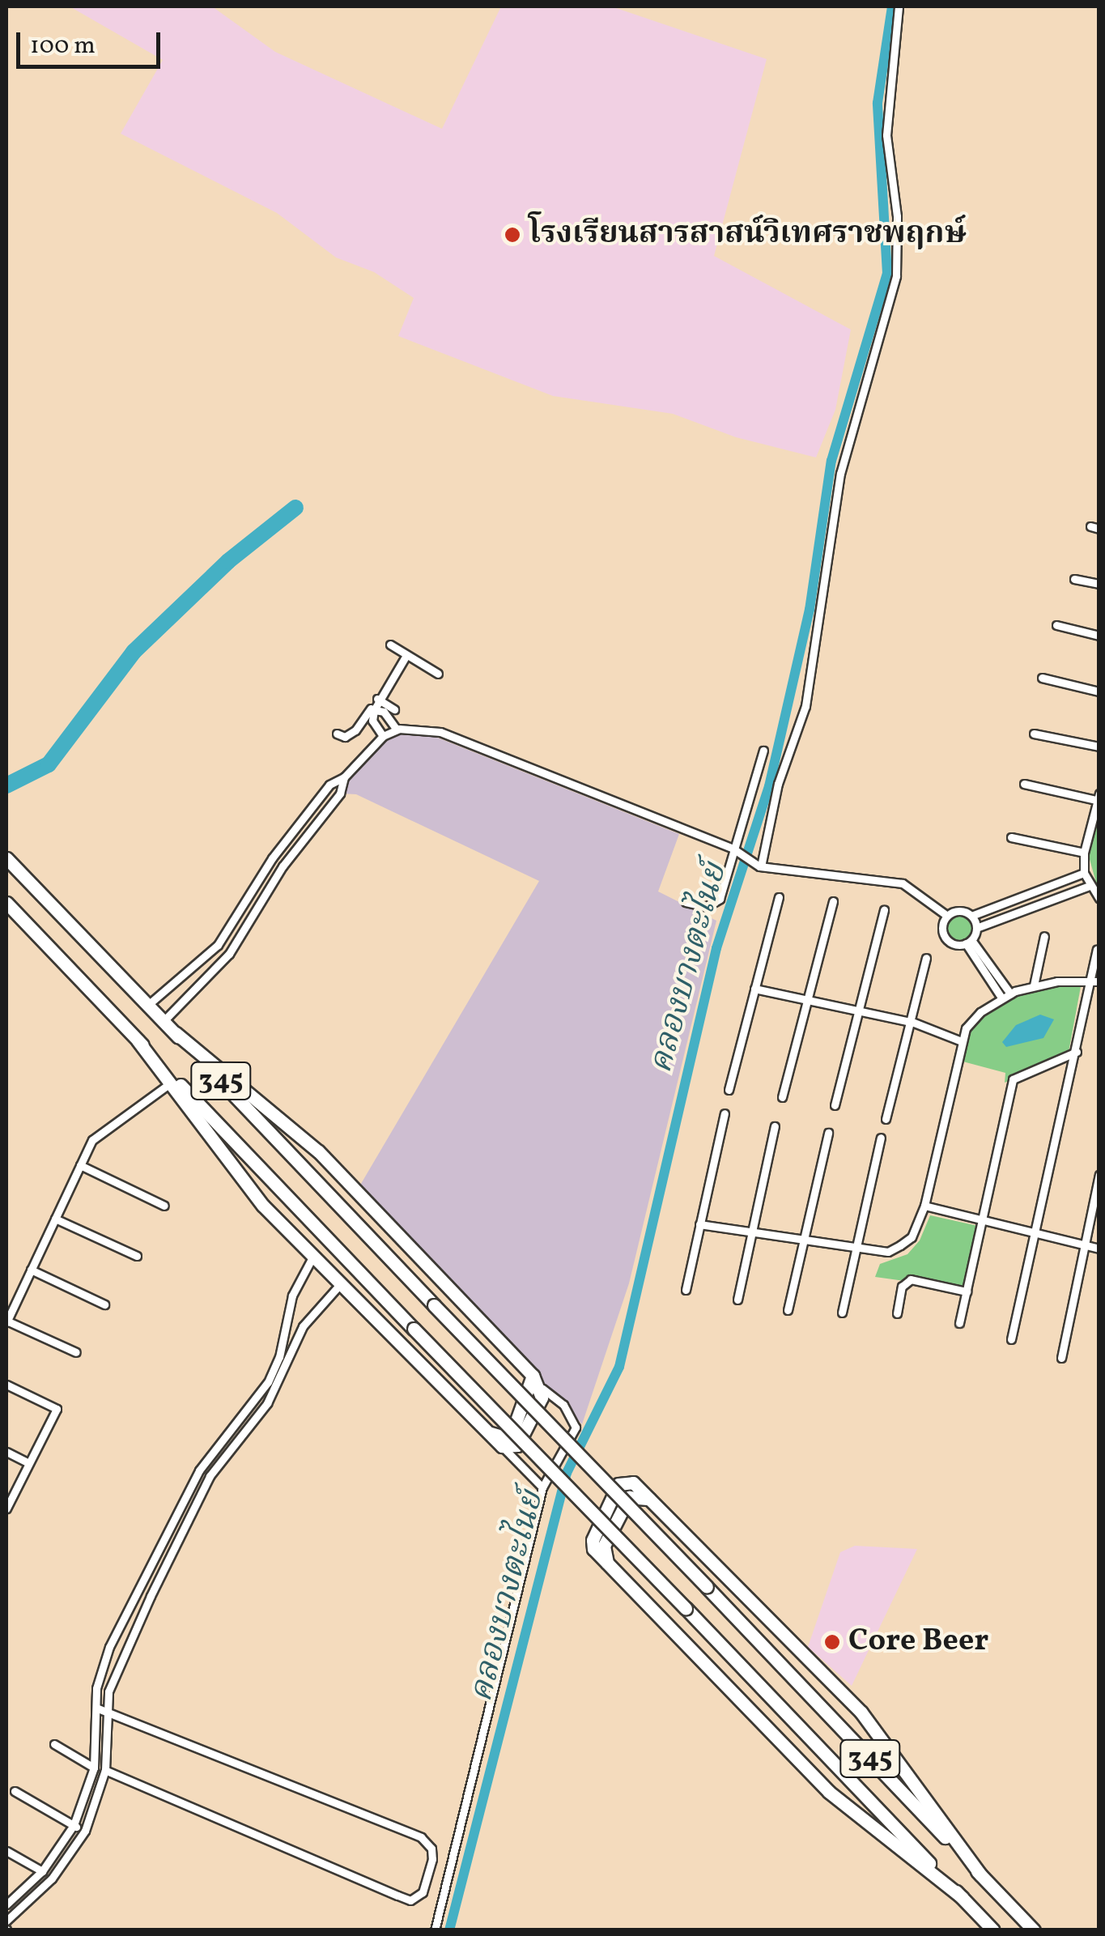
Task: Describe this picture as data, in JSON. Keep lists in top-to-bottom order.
{
  "streets": {
    "main road": ["345"]
  },
  "water": ["คลองบางตะไนย์"],
  "places": ["โรงเรียนสารสาสน์วิเทศราชพฤกษ์", "Core Beer"],
  "scale_bar": "100 m"
}
